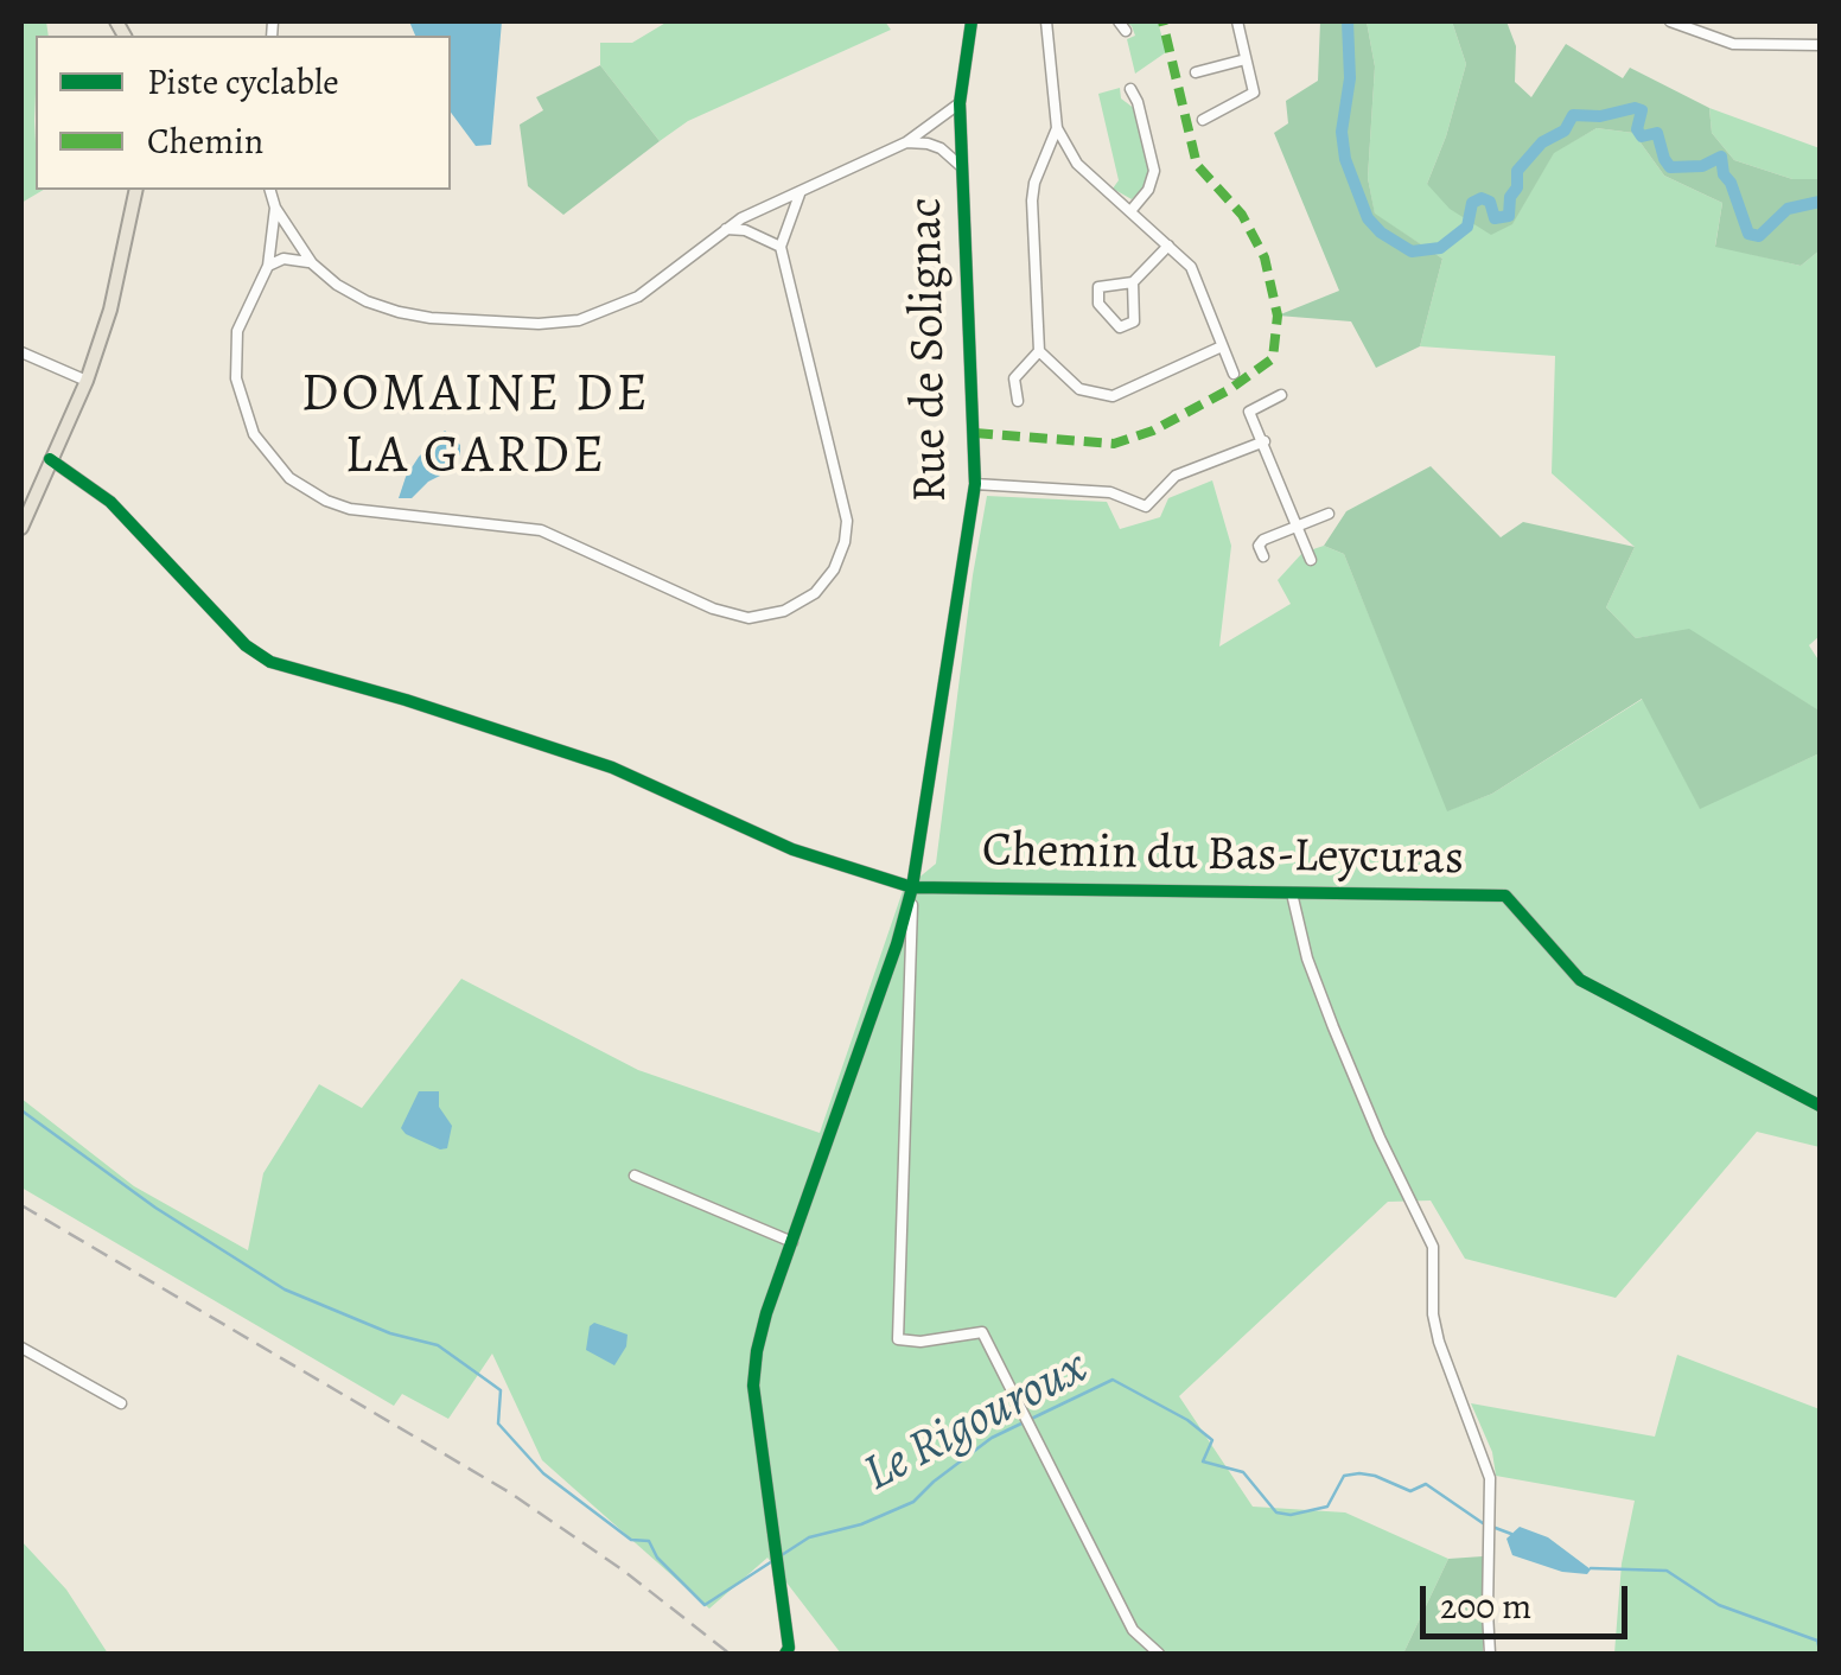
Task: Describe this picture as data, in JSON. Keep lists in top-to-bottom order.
{
  "streets": {
    "street": ["Rue de Solignac", "Chemin du Bas-Leycuras"]
  },
  "crossings": [
    ["Rue de Solignac", "Chemin du Bas-Leycuras"]
  ],
  "districts": ["DOMAINE DE LA GARDE"],
  "water": ["Le Rigouroux"],
  "legend": ["Piste cyclable", "Chemin"],
  "scale_bar": "200 m"
}
